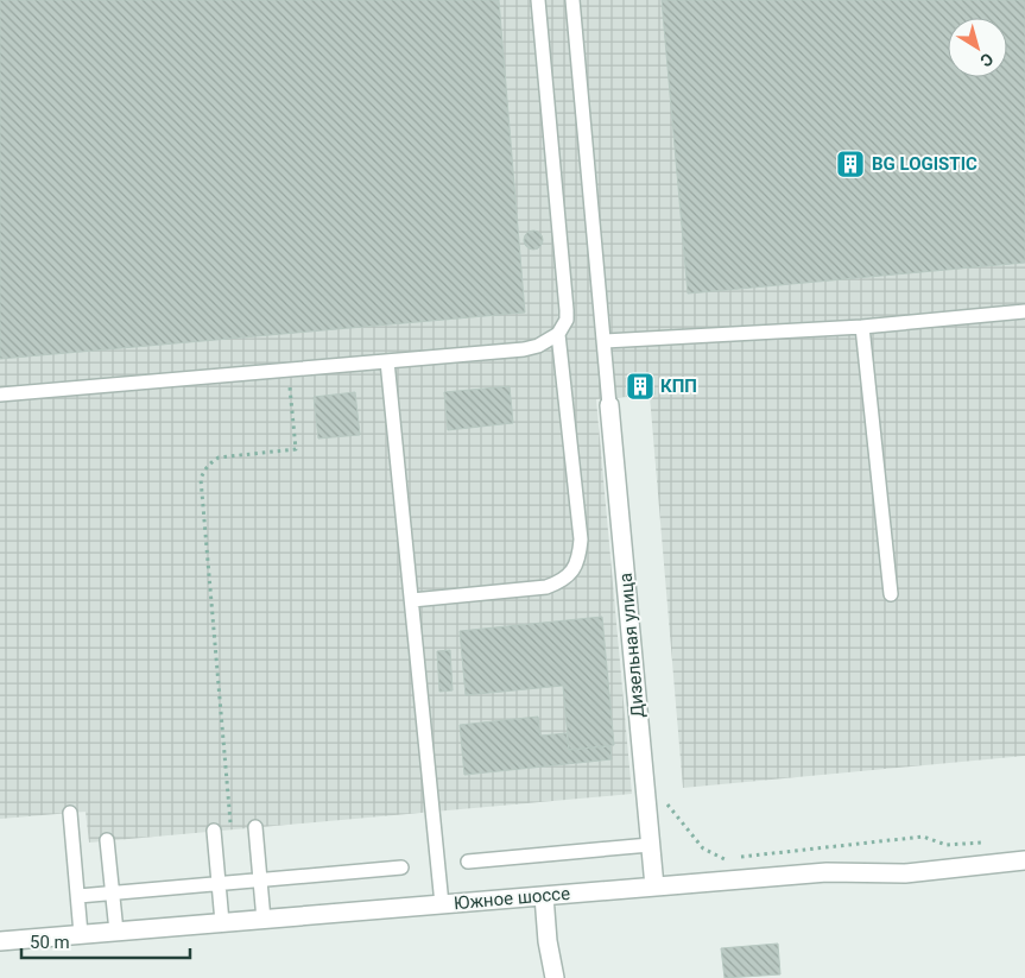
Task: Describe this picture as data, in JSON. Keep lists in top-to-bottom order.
{
  "streets": {
    "street": ["Дизельная улица", "Южное шоссе"]
  },
  "crossings": [
    ["Дизельная улица", "Южное шоссе"]
  ],
  "places": {
    "building": ["BG LOGISTIC", "КПП"]
  },
  "scale_bar": "50 m",
  "north": "bottom right"
}
